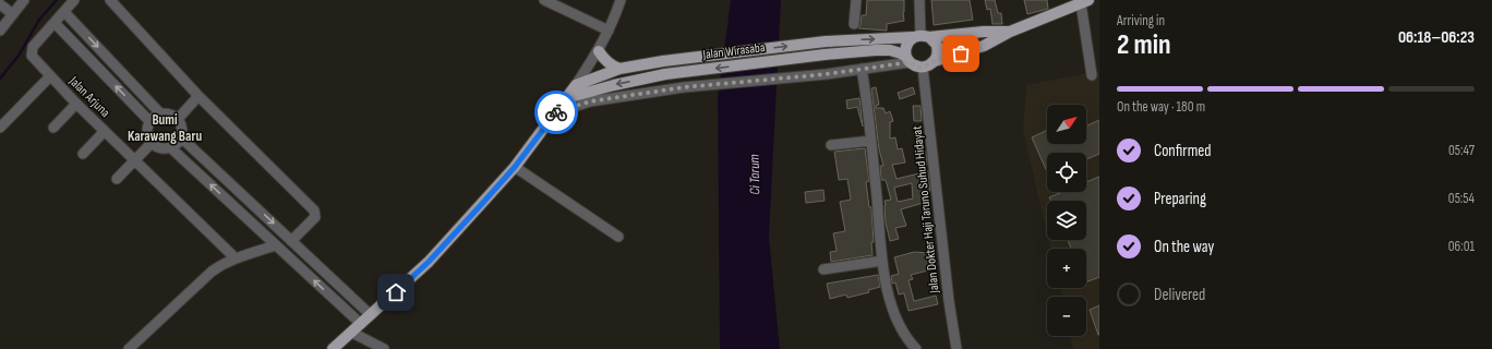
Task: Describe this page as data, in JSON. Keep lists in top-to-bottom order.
{
  "streets": {
    "main road": ["Jalan Wirasaba"],
    "street": ["Jalan Arjuna", "Jalan Dokter Haji Taruno Suhud Hidayat"]
  },
  "crossings": [
    ["Jalan Wirasaba", "Jalan Dokter Haji Taruno Suhud Hidayat"]
  ],
  "districts": ["Bumi Karawang Baru"],
  "water": ["Ci Tarum"],
  "north": "top right",
  "page": {
    "heading": ["2 min", "Arriving in", "06:18–06:23"],
    "bar": "On the way · 180 m",
    "map_buttons": ["+", "−"],
    "list": [
      ["Confirmed", "05:47"],
      ["Preparing", "05:54"],
      ["On the way", "06:01"],
      "Delivered"
    ]
  }
}
